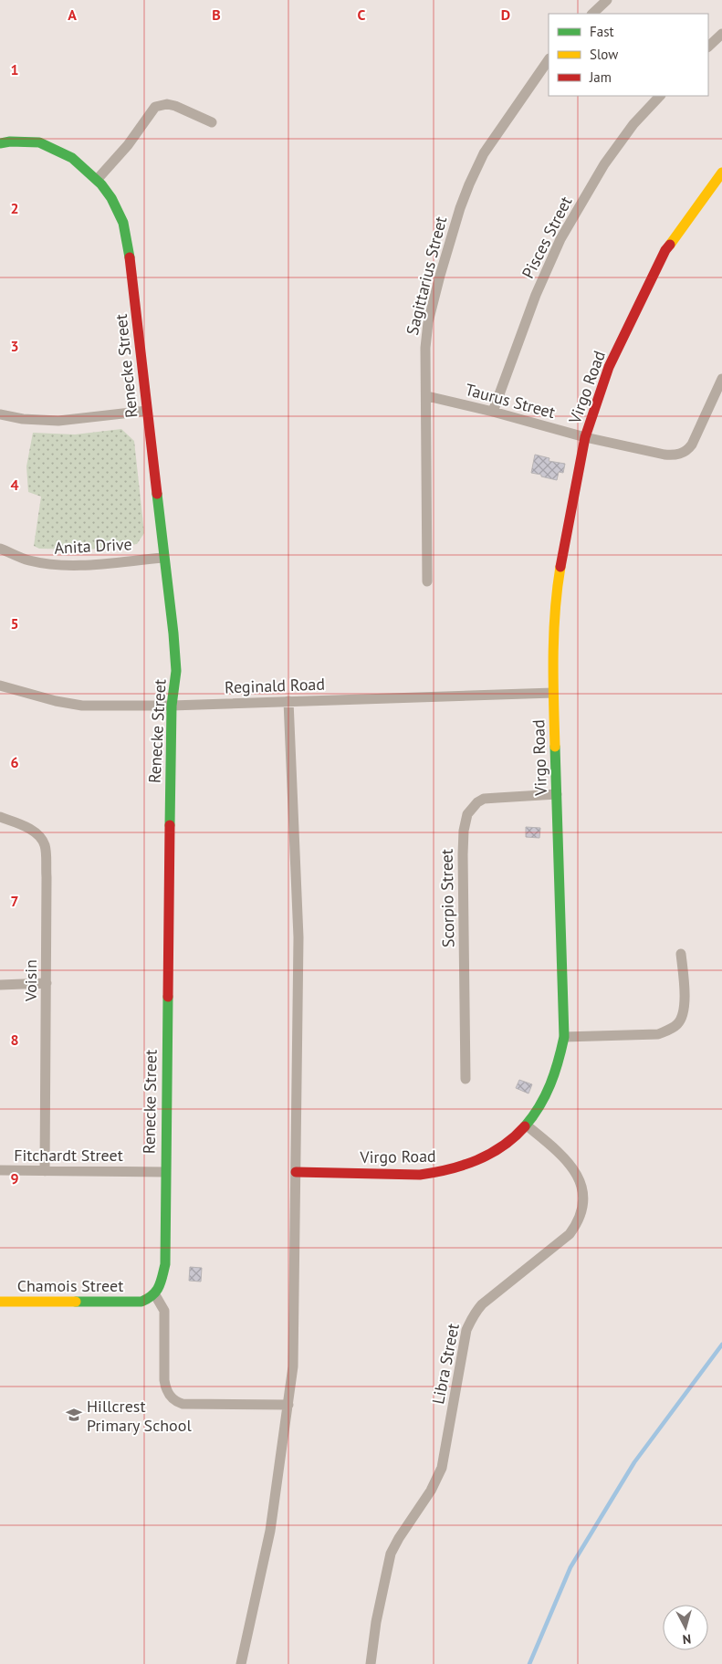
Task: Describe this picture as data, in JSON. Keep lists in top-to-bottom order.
{
  "streets": {
    "street": [
      "Pisces Street",
      "Sagittarius Street",
      "Renecke Street",
      "Virgo Road",
      "Taurus Street",
      "Anita Drive",
      "Reginald Road",
      "Scorpio Street",
      "Voisin",
      "Fitchardt Street",
      "Chamois Street",
      "Libra Street"
    ]
  },
  "crossings": [
    ["Pisces Street", "Taurus Street"],
    ["Sagittarius Street", "Taurus Street"],
    ["Renecke Street", "Anita Drive"],
    ["Renecke Street", "Reginald Road"],
    ["Renecke Street", "Fitchardt Street"],
    ["Renecke Street", "Chamois Street"],
    ["Virgo Road", "Taurus Street"],
    ["Virgo Road", "Reginald Road"],
    ["Virgo Road", "Scorpio Street"],
    ["Virgo Road", "Libra Street"],
    ["Voisin", "Fitchardt Street"]
  ],
  "places": {
    "school or university": ["Hillcrest Primary School"]
  },
  "legend": ["Fast", "Slow", "Jam"],
  "north": "bottom",
  "grid": {
    "columns": [
      "A",
      "B",
      "C",
      "D"
    ],
    "rows": [
      "1",
      "2",
      "3",
      "4",
      "5",
      "6",
      "7",
      "8",
      "9"
    ]
  }
}
